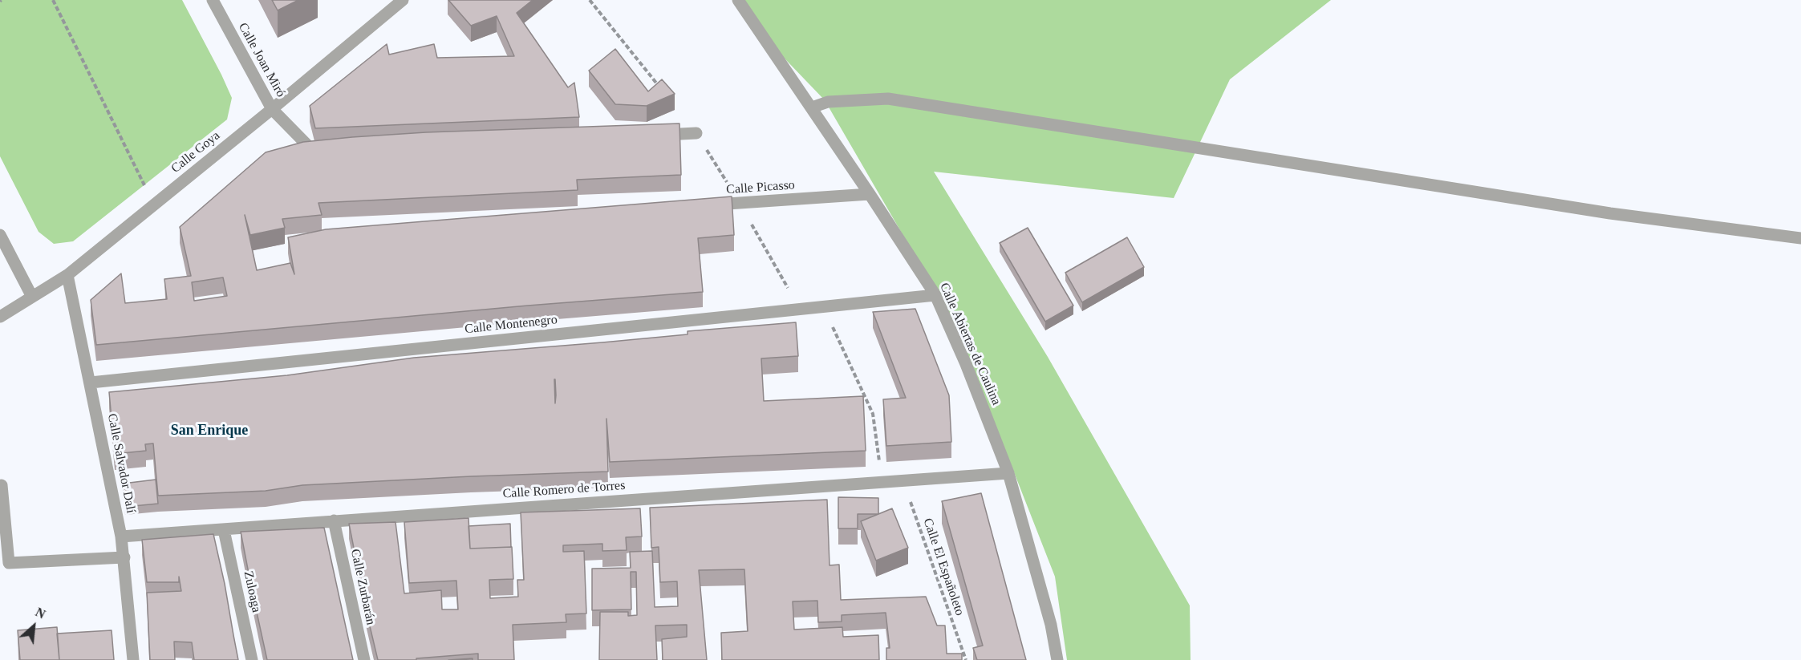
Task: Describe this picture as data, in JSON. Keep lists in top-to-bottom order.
{
  "streets": {
    "street": [
      "Calle Joan Miró",
      "Calle Goya",
      "Calle Picasso",
      "Calle Montenegro",
      "Calle Abiertas de Caulina",
      "Calle Salvador Dalí",
      "Calle Romero de Torres",
      "Calle Zurbarán",
      "Zuloaga"
    ],
    "path": ["Calle El Españoleto"]
  },
  "crossings": [
    ["Calle Joan Miró", "Calle Goya"],
    ["Calle Goya", "Calle Salvador Dalí"],
    ["Calle Picasso", "Calle Abiertas de Caulina"],
    ["Calle Montenegro", "Calle Abiertas de Caulina"],
    ["Calle Montenegro", "Calle Salvador Dalí"],
    ["Calle Abiertas de Caulina", "Calle Romero de Torres"],
    ["Calle Salvador Dalí", "Calle Romero de Torres"],
    ["Calle Romero de Torres", "Calle El Españoleto"],
    ["Calle Romero de Torres", "Calle Zurbarán"],
    ["Calle Romero de Torres", "Zuloaga"]
  ],
  "districts": ["San Enrique"],
  "north": "top right"
}
